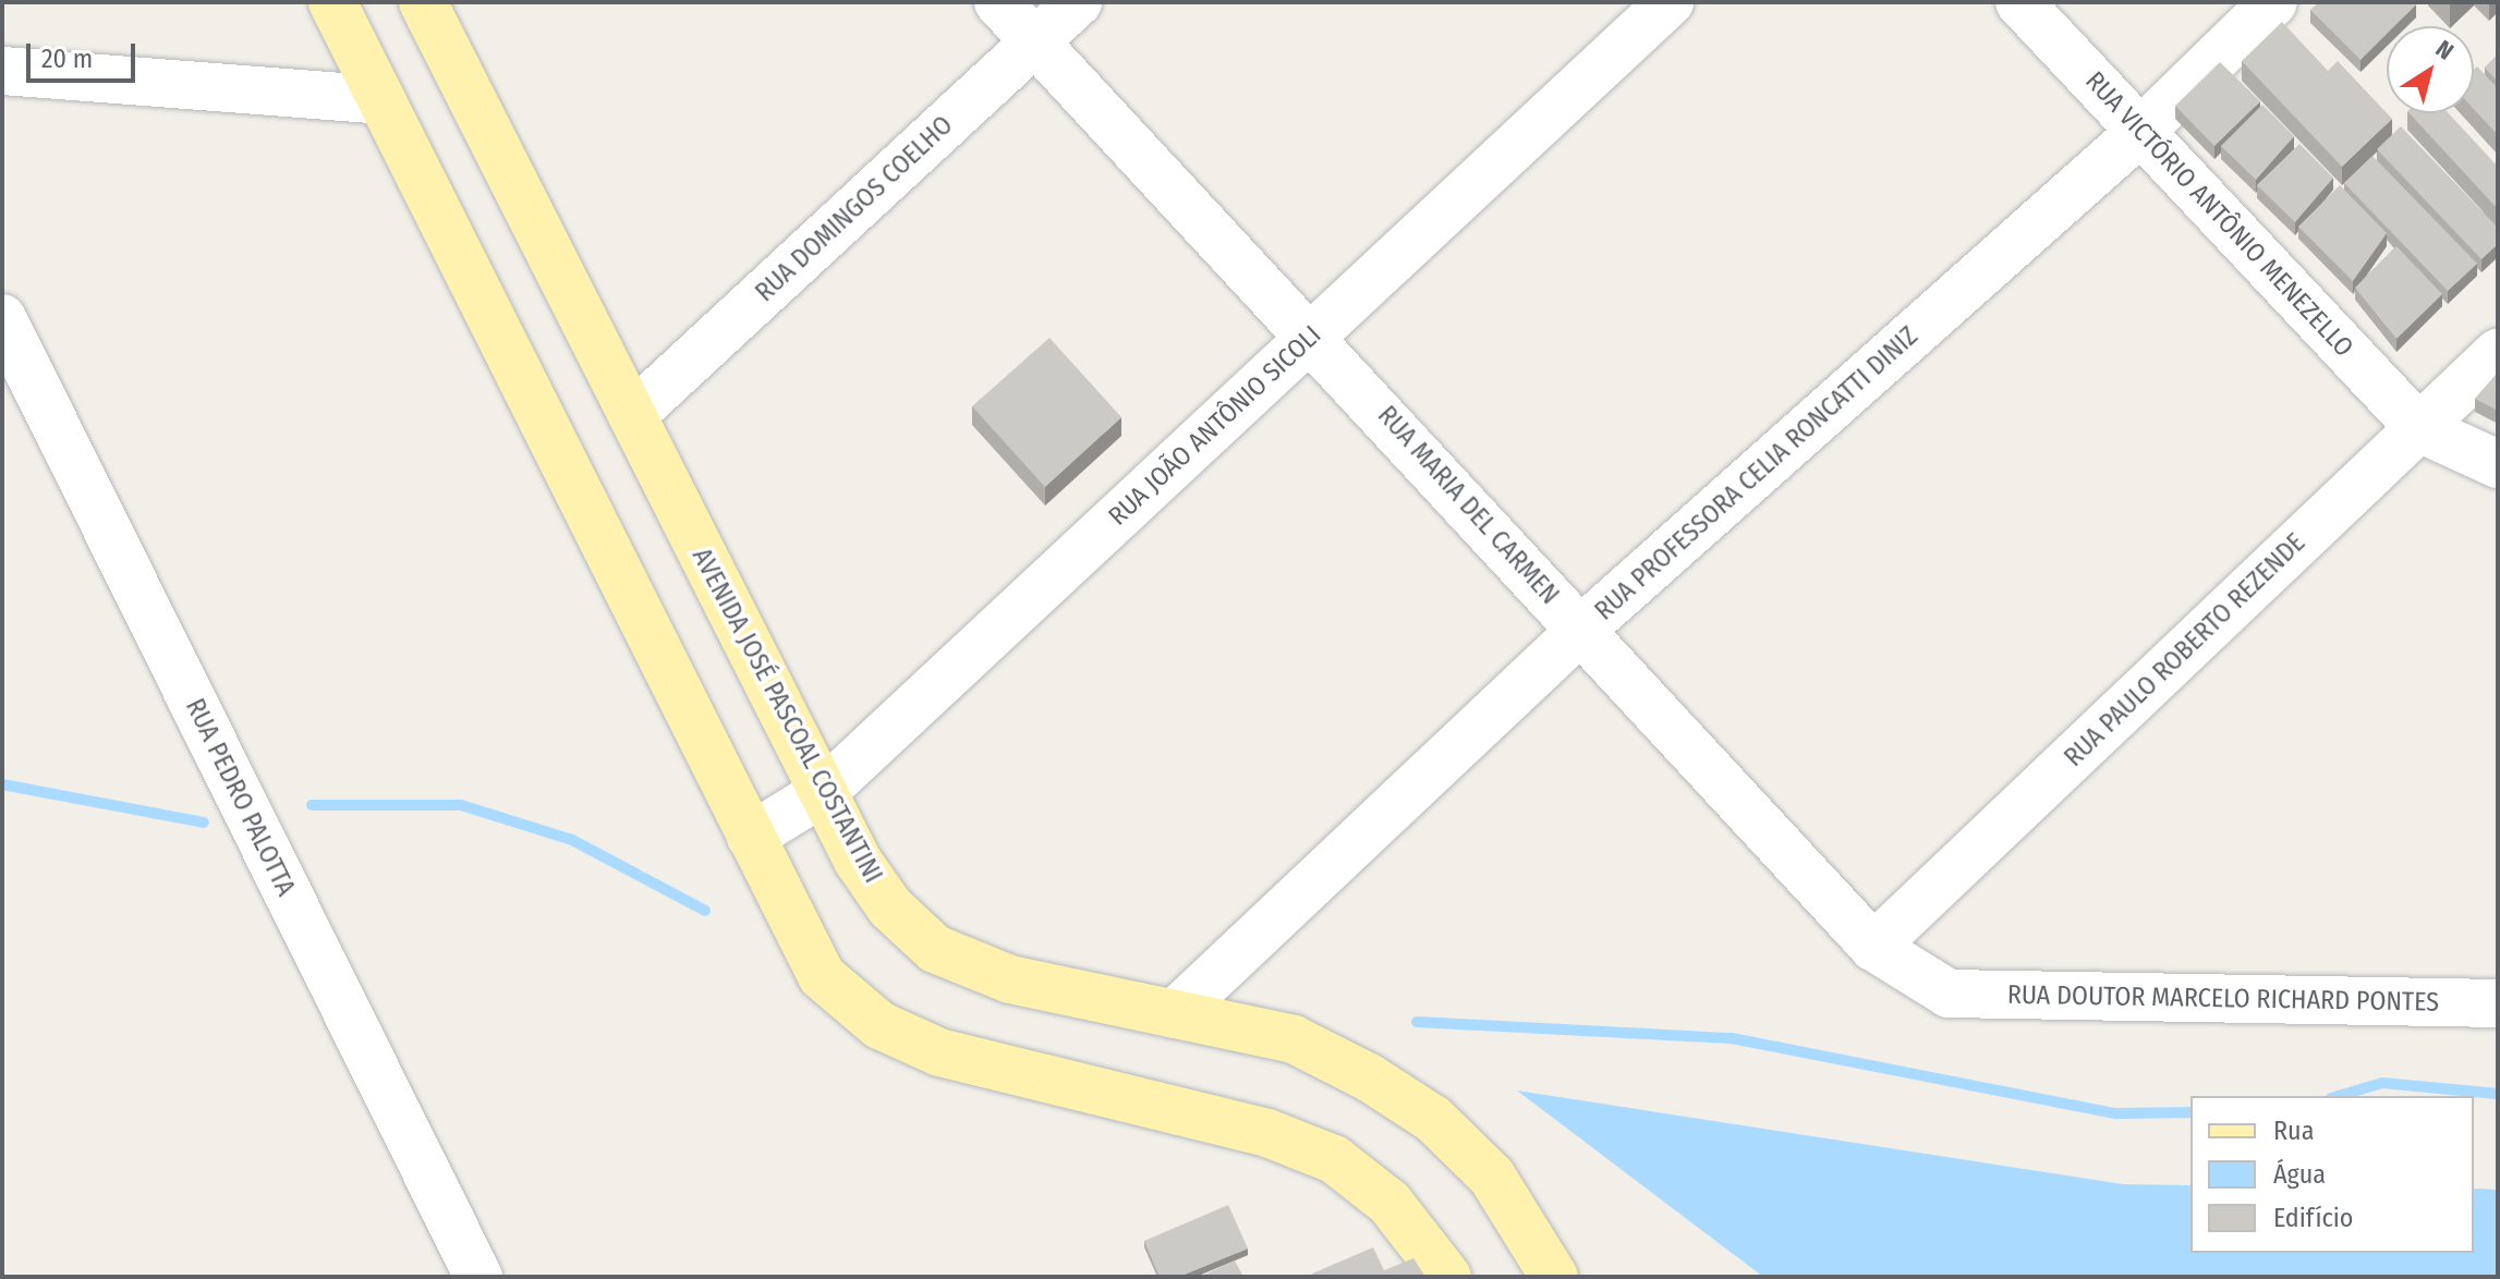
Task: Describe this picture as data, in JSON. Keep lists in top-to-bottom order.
{
  "streets": {
    "main road": ["AVENIDA JOSÉ PASCOAL COSTANTINI"],
    "street": [
      "RUA DOMINGOS COELHO",
      "RUA VICTÓRIO ANTÔNIO MENEZELLO",
      "RUA JOÃO ANTÔNIO SICOLI",
      "RUA PROFESSORA CELIA RONCATTI DINIZ",
      "RUA MARIA DEL CARMEN",
      "RUA PAULO ROBERTO REZENDE",
      "RUA PEDRO PALOTTA",
      "RUA DOUTOR MARCELO RICHARD PONTES"
    ]
  },
  "crossings": [
    ["RUA DOMINGOS COELHO", "RUA MARIA DEL CARMEN"],
    ["RUA DOMINGOS COELHO", "AVENIDA JOSÉ PASCOAL COSTANTINI"],
    ["RUA VICTÓRIO ANTÔNIO MENEZELLO", "RUA PROFESSORA CELIA RONCATTI DINIZ"],
    ["RUA VICTÓRIO ANTÔNIO MENEZELLO", "RUA PAULO ROBERTO REZENDE"],
    ["RUA JOÃO ANTÔNIO SICOLI", "RUA MARIA DEL CARMEN"],
    ["RUA JOÃO ANTÔNIO SICOLI", "AVENIDA JOSÉ PASCOAL COSTANTINI"],
    ["RUA PROFESSORA CELIA RONCATTI DINIZ", "RUA MARIA DEL CARMEN"],
    ["RUA PROFESSORA CELIA RONCATTI DINIZ", "AVENIDA JOSÉ PASCOAL COSTANTINI"],
    ["RUA MARIA DEL CARMEN", "RUA PAULO ROBERTO REZENDE"],
    ["RUA MARIA DEL CARMEN", "RUA DOUTOR MARCELO RICHARD PONTES"]
  ],
  "legend": ["Rua", "Água", "Edifício"],
  "scale_bar": "20 m",
  "north": "top right"
}
